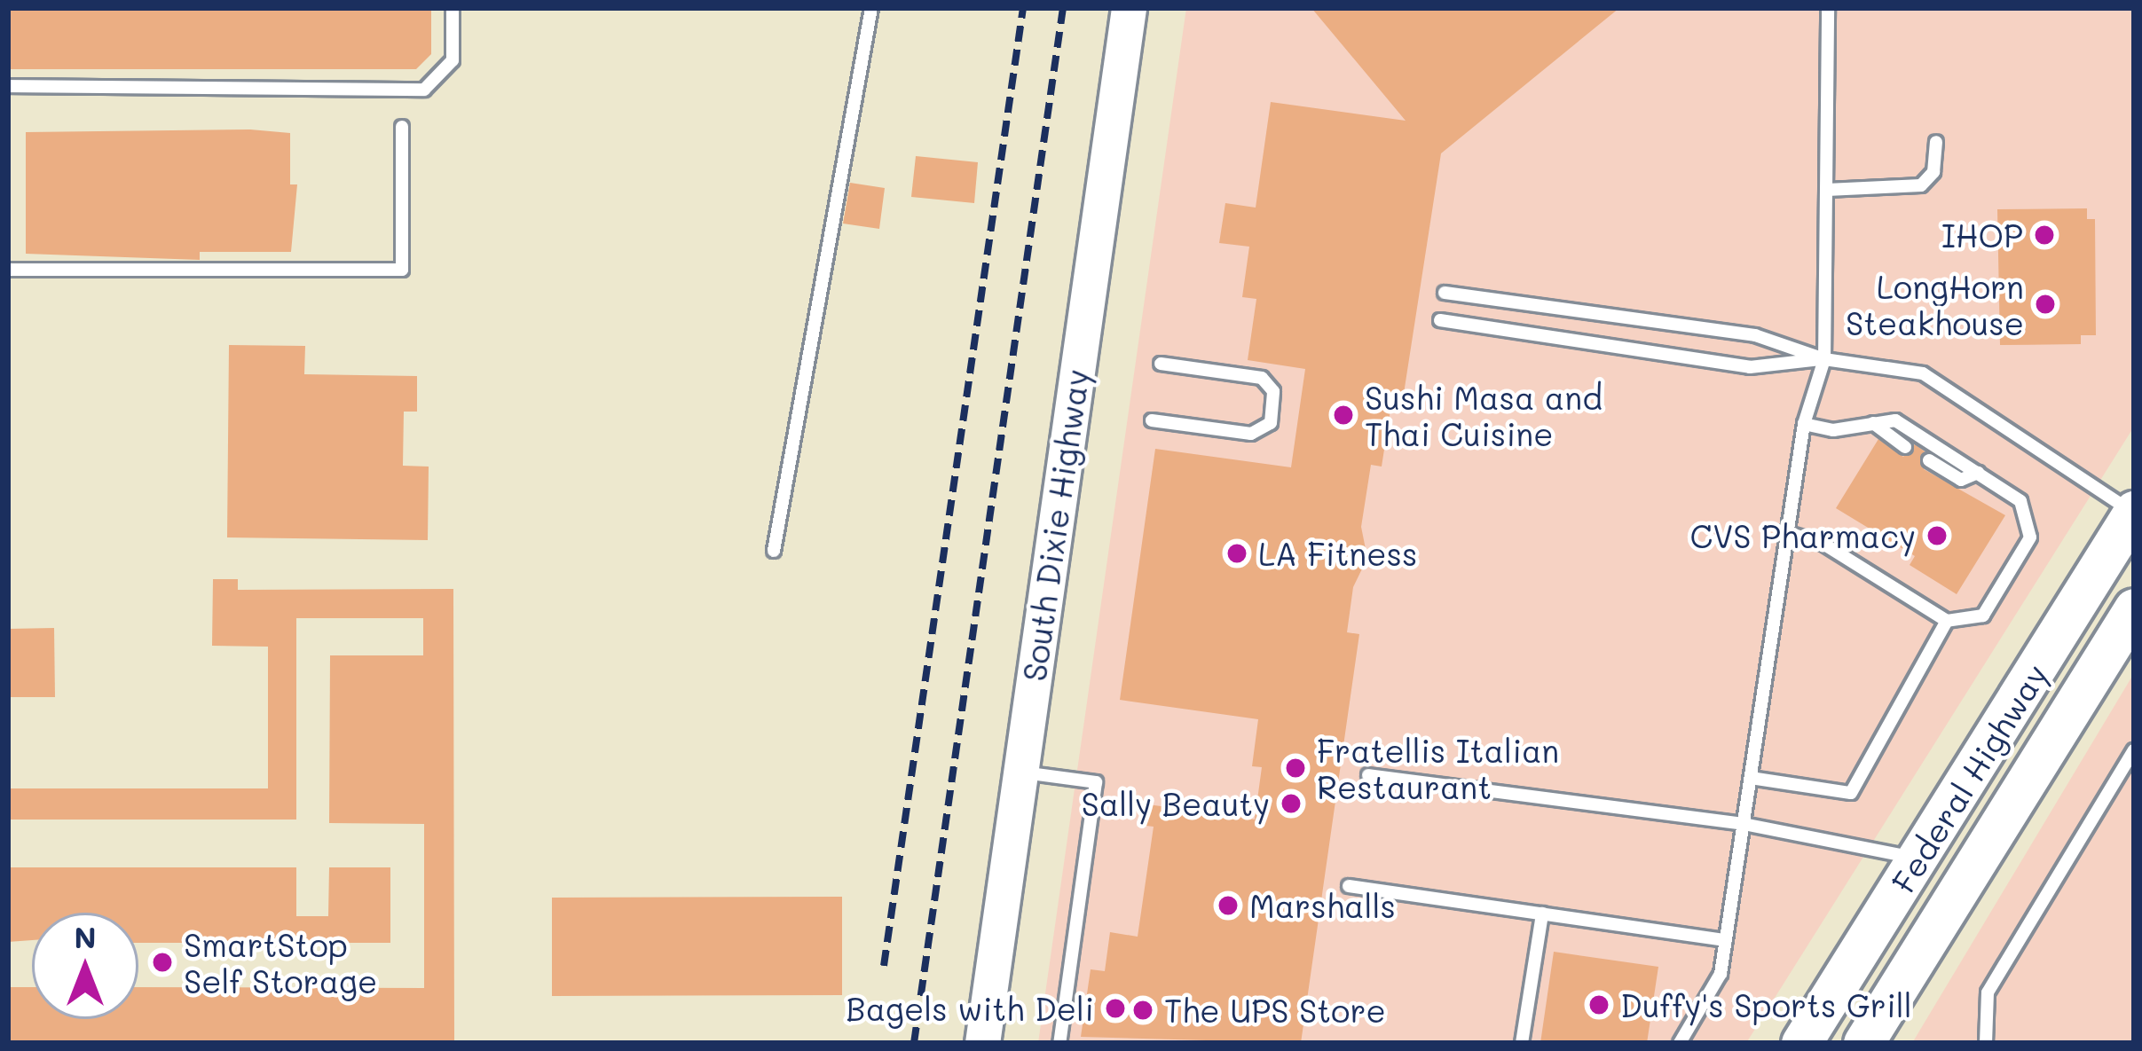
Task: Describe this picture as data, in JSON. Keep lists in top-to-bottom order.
{
  "streets": {
    "main road": ["Federal Highway"],
    "street": ["South Dixie Highway"]
  },
  "places": [
    "IHOP",
    "LongHorn Steakhouse",
    "Sushi Masa and Thai Cuisine",
    "CVS Pharmacy",
    "LA Fitness",
    "Fratellis Italian Restaurant",
    "Sally Beauty",
    "Marshalls",
    "SmartStop Self Storage",
    "Duffy's Sports Grill",
    "Bagels with Deli",
    "The UPS Store"
  ],
  "north": "top"
}
